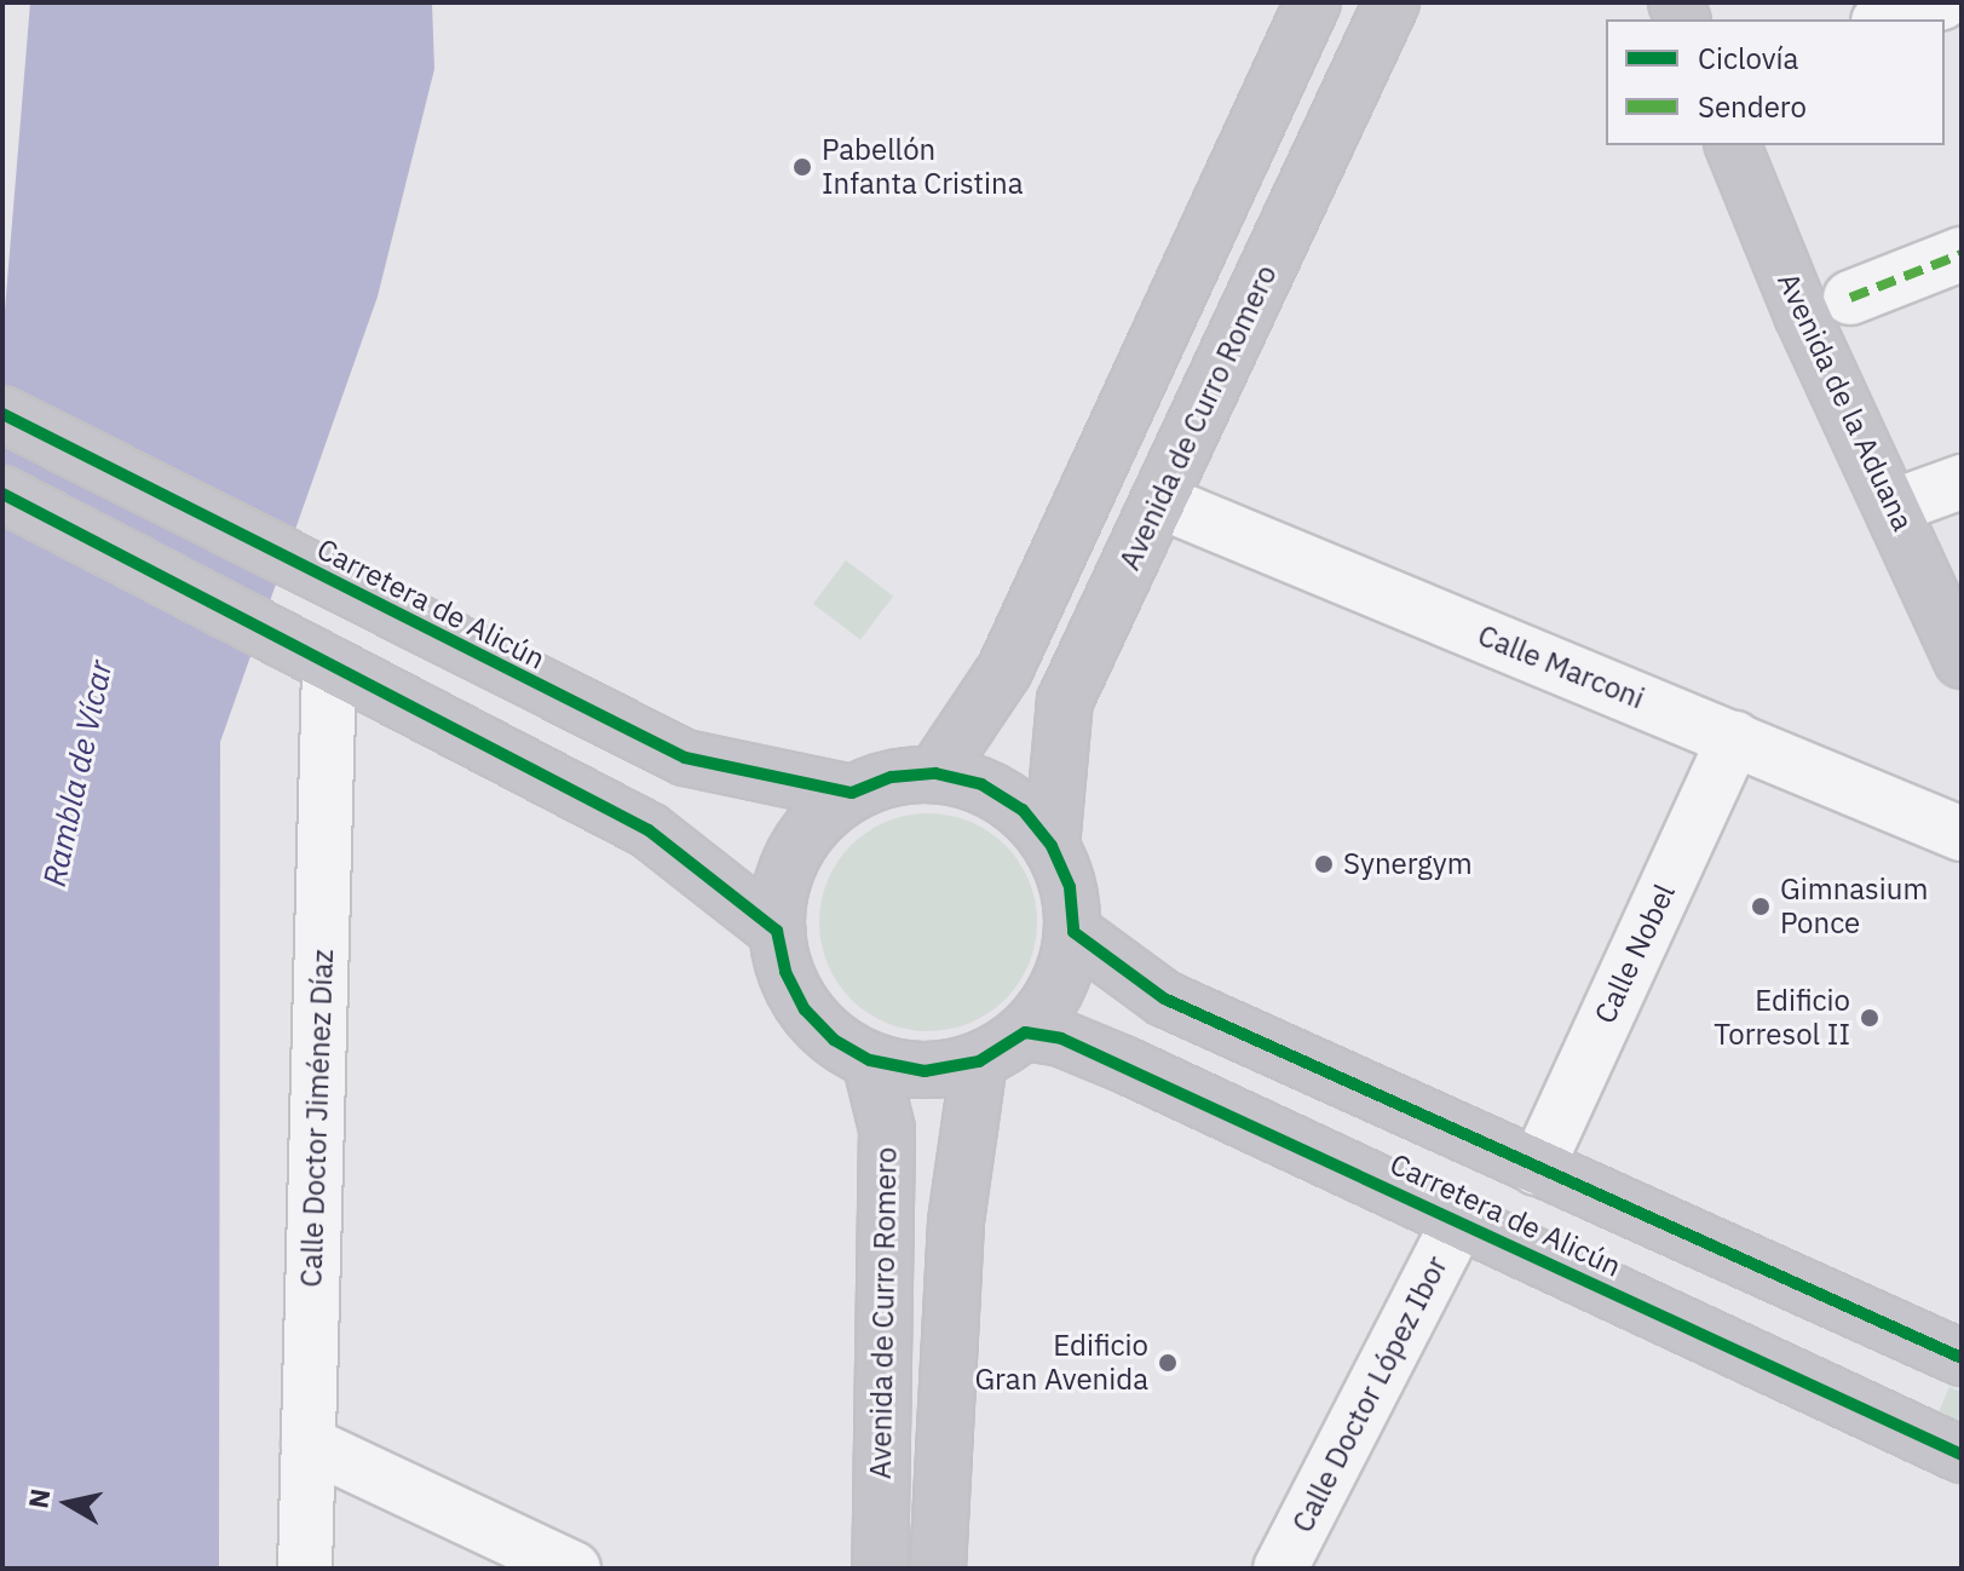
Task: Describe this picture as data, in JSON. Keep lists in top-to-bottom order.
{
  "streets": {
    "main road": ["Avenida de la Aduana", "Avenida de Curro Romero", "Carretera de Alicún"],
    "street": [
      "Calle Marconi",
      "Calle Nobel",
      "Calle Doctor Jiménez Díaz",
      "Calle Doctor López Ibor"
    ]
  },
  "crossings": [
    ["Avenida de Curro Romero", "Carretera de Alicún"],
    ["Avenida de Curro Romero", "Calle Marconi"],
    ["Carretera de Alicún", "Calle Nobel"],
    ["Carretera de Alicún", "Calle Doctor López Ibor"],
    ["Calle Marconi", "Calle Nobel"]
  ],
  "water": ["Rambla de Vícar"],
  "places": [
    "Pabellón Infanta Cristina",
    "Synergym",
    "Gimnasium Ponce",
    "Edificio Torresol II",
    "Edificio Gran Avenida"
  ],
  "legend": ["Ciclovía", "Sendero"],
  "north": "left"
}
